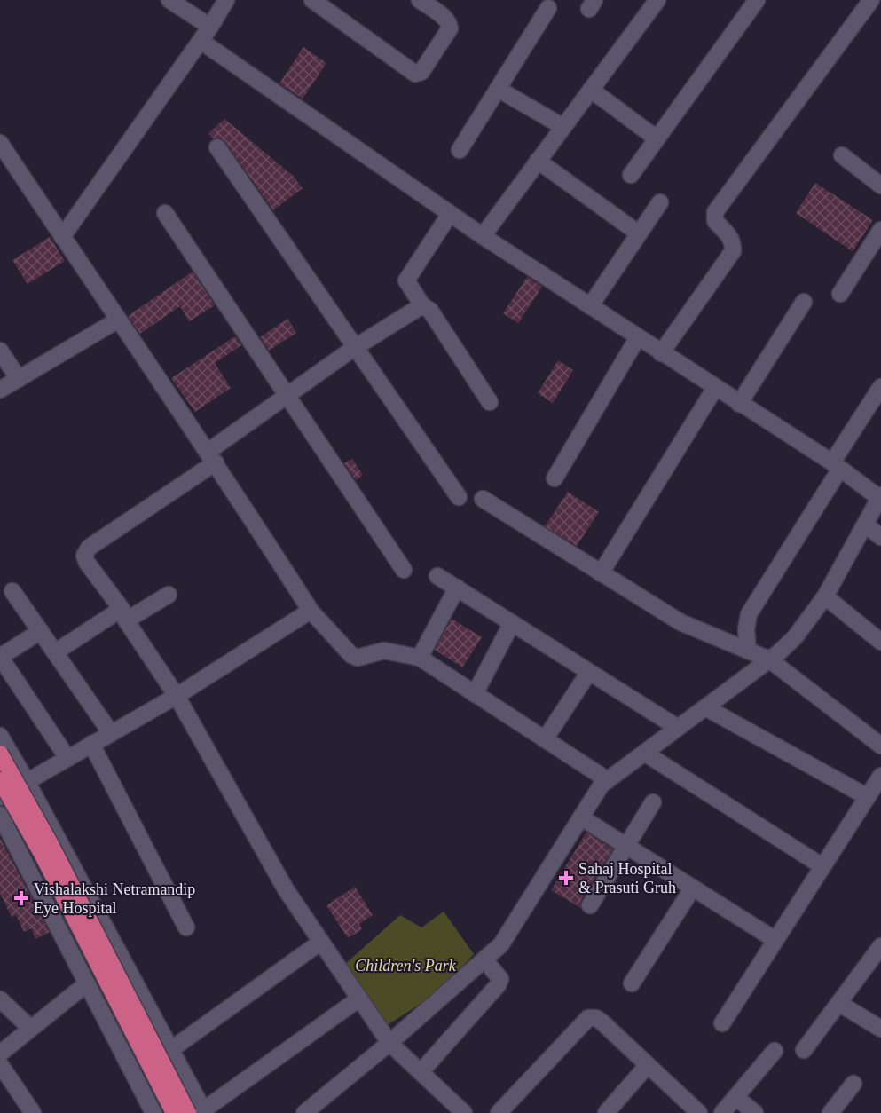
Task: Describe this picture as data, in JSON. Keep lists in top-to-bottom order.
{
  "parks": ["Children's Park"],
  "places": {
    "health": ["Sahaj Hospital & Prasuti Gruh", "Vishalakshi Netramandip Eye Hospital"]
  }
}
